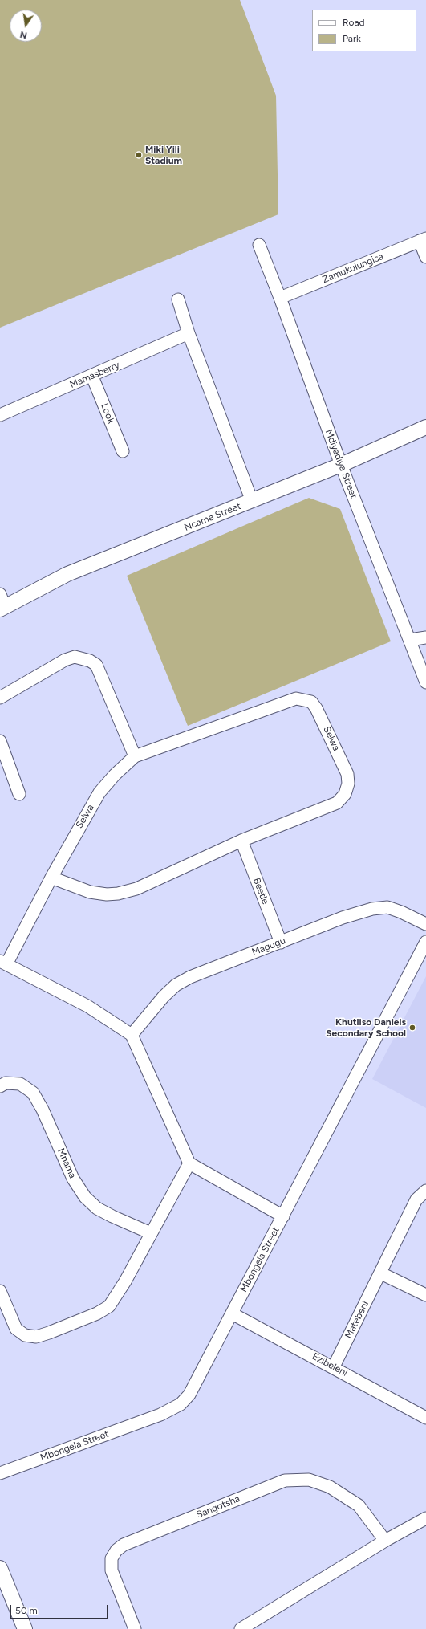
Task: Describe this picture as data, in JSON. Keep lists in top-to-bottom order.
{
  "streets": {
    "street": [
      "Zamukulungisa",
      "Mamasberry",
      "Look",
      "Mdiyadiya Street",
      "Ncame Street",
      "Selwa",
      "Beetle",
      "Magugu",
      "Mnama",
      "Mbongela Street",
      "Matebeni",
      "Ezibeleni",
      "Sangotsha"
    ]
  },
  "crossings": [
    ["Zamukulungisa", "Mdiyadiya Street"],
    ["Mamasberry", "Look"],
    ["Mdiyadiya Street", "Ncame Street"],
    ["Selwa", "Beetle"],
    ["Beetle", "Magugu"],
    ["Mbongela Street", "Ezibeleni"],
    ["Matebeni", "Ezibeleni"]
  ],
  "places": ["Miki Yili Stadium", "Khutliso Daniels Secondary School"],
  "legend": ["Road", "Park"],
  "scale_bar": "50 m",
  "north": "bottom"
}
